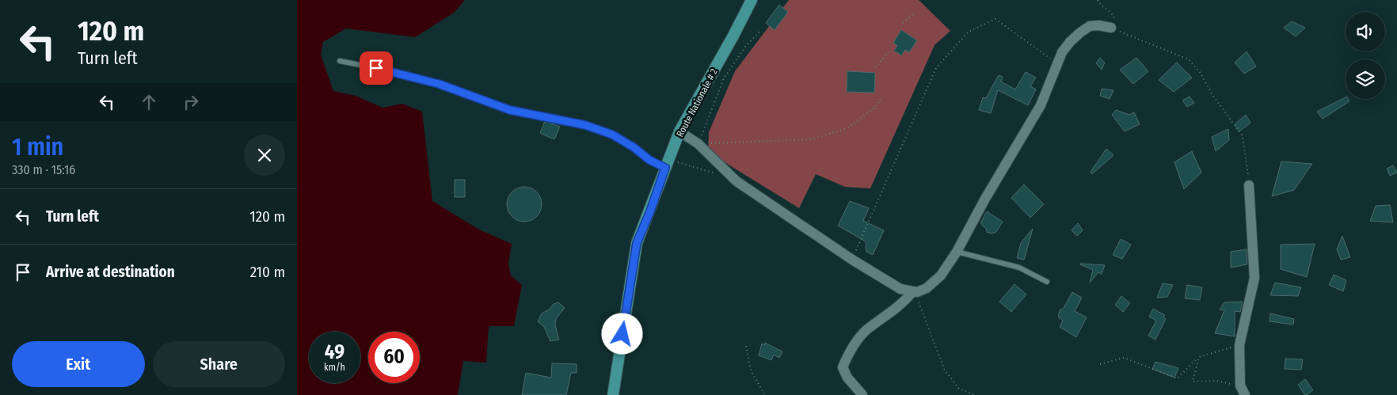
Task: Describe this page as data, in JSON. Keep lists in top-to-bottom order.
{
  "streets": {
    "main road": ["Route Nationale # 2"]
  },
  "page": {
    "turn": ["120 m", "Turn left"],
    "heading": ["1 min", "330 m · 15:16"],
    "list": [
      {
        "name": "Turn left",
        "value": "120 m"
      },
      {
        "name": "Arrive at destination",
        "value": "210 m"
      }
    ],
    "speed": "49 km/h",
    "limit": "60",
    "buttons": ["Exit", "Share"]
  }
}
